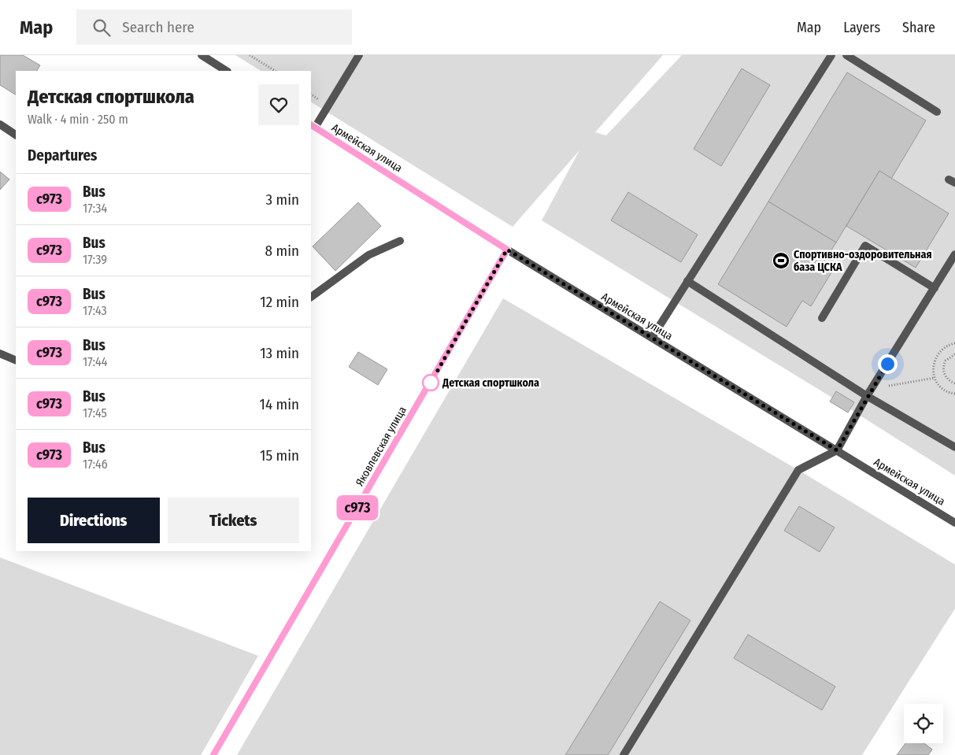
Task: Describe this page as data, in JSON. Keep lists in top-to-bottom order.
{
  "streets": {
    "street": ["Армейская улица", "Яковлевская улица"]
  },
  "crossings": [
    ["Армейская улица", "Яковлевская улица"]
  ],
  "places": {
    "sports": ["Спортивно-оздоровительная база ЦСКА"],
    "other": ["Детская спортшкола"]
  },
  "lines": ["bus line с973"],
  "page": {
    "header": "Map",
    "search": "Search here",
    "nav": ["Map", "Layers", "Share"],
    "on_map": "с973",
    "heading": [
      ["Детская спортшкола", "Walk · 4 min · 250 m"],
      "Departures"
    ],
    "list": [
      {
        "mark": "с973",
        "name": "Bus",
        "note": "17:34",
        "value": "3 min"
      },
      {
        "mark": "с973",
        "name": "Bus",
        "note": "17:39",
        "value": "8 min"
      },
      {
        "mark": "с973",
        "name": "Bus",
        "note": "17:43",
        "value": "12 min"
      },
      {
        "mark": "с973",
        "name": "Bus",
        "note": "17:44",
        "value": "13 min"
      },
      {
        "mark": "с973",
        "name": "Bus",
        "note": "17:45",
        "value": "14 min"
      },
      {
        "mark": "с973",
        "name": "Bus",
        "note": "17:46",
        "value": "15 min"
      }
    ],
    "buttons": ["Directions", "Tickets"]
  }
}
